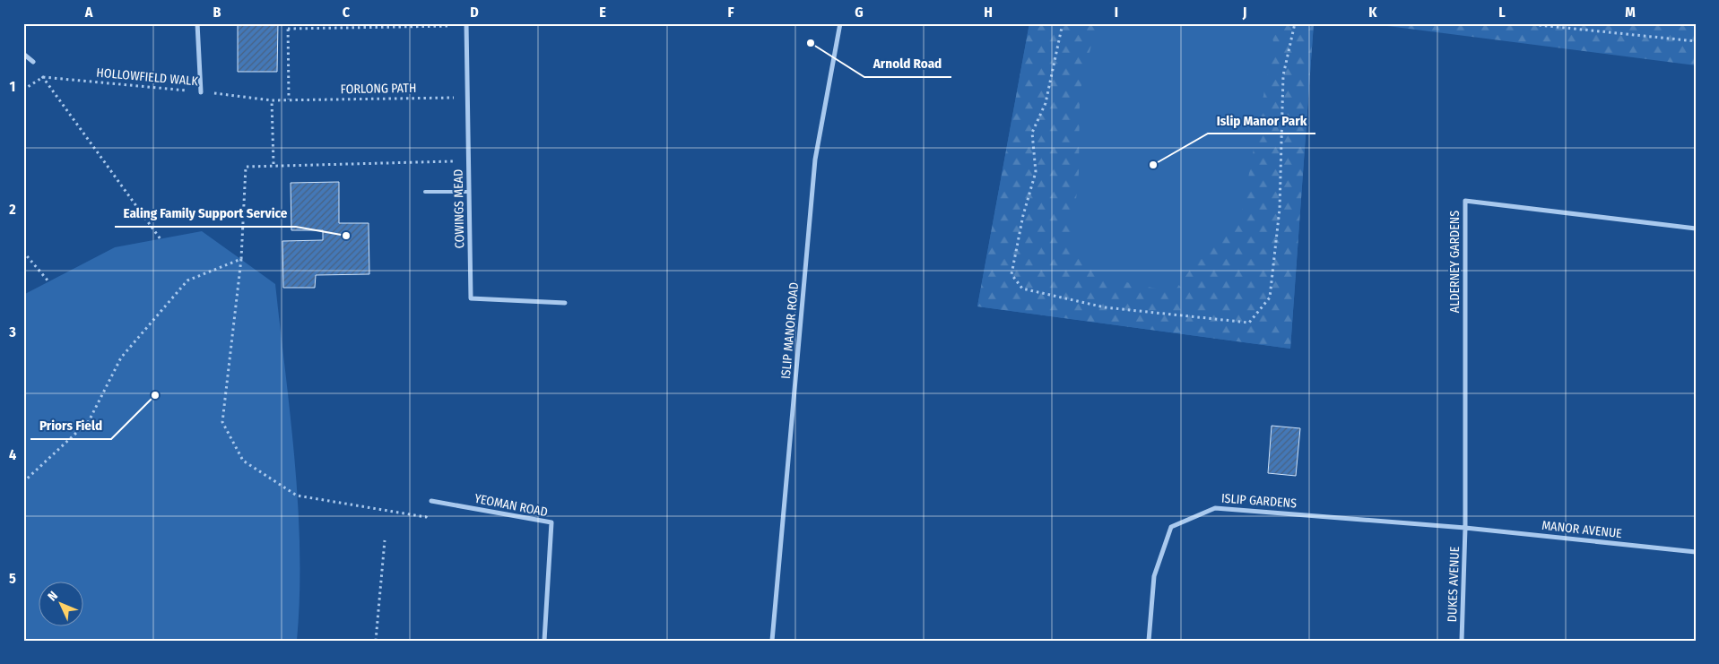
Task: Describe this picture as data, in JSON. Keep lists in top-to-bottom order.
{
  "streets": {
    "street": [
      "COWINGS MEAD",
      "ALDERNEY GARDENS",
      "ISLIP MANOR ROAD",
      "ISLIP GARDENS",
      "YEOMAN ROAD",
      "MANOR AVENUE",
      "DUKES AVENUE"
    ],
    "path": ["HOLLOWFIELD WALK", "FORLONG PATH"]
  },
  "crossings": [
    ["HOLLOWFIELD WALK", "FORLONG PATH"],
    ["FORLONG PATH", "COWINGS MEAD"],
    ["ALDERNEY GARDENS", "ISLIP GARDENS"],
    ["ALDERNEY GARDENS", "MANOR AVENUE"],
    ["ALDERNEY GARDENS", "DUKES AVENUE"],
    ["ISLIP GARDENS", "MANOR AVENUE"],
    ["ISLIP GARDENS", "DUKES AVENUE"],
    ["MANOR AVENUE", "DUKES AVENUE"]
  ],
  "places": [
    "Arnold Road",
    "Islip Manor Park",
    "Ealing Family Support Service",
    "Priors Field"
  ],
  "north": "top left",
  "grid": {
    "columns": [
      "A",
      "B",
      "C",
      "D",
      "E",
      "F",
      "G",
      "H",
      "I",
      "J",
      "K",
      "L",
      "M"
    ],
    "rows": [
      "1",
      "2",
      "3",
      "4",
      "5"
    ]
  }
}
